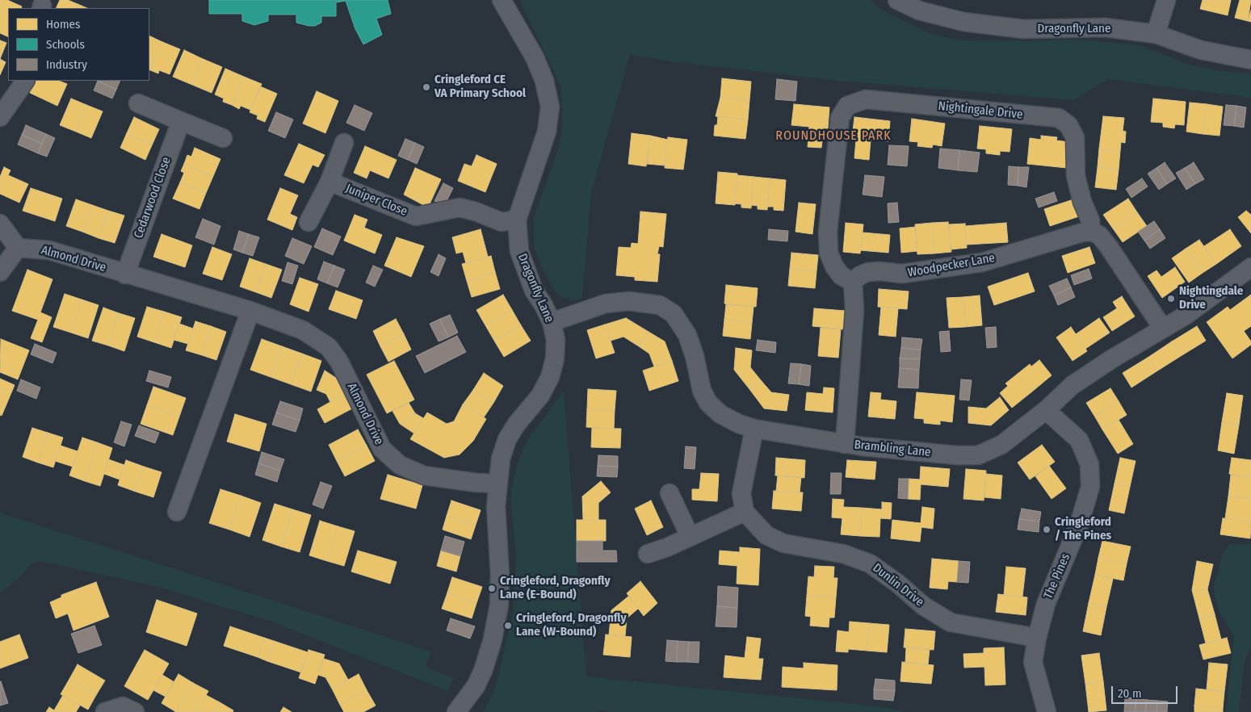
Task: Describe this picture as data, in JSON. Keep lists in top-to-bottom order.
{
  "streets": {
    "street": [
      "Dragonfly Lane",
      "Nightingale Drive",
      "Cedarwood Close",
      "Juniper Close",
      "Almond Drive",
      "Woodpecker Lane",
      "Brambling Lane",
      "The Pines",
      "Dunlin Drive"
    ]
  },
  "crossings": [
    ["Dragonfly Lane", "Juniper Close"],
    ["Dragonfly Lane", "Almond Drive"],
    ["Dragonfly Lane", "Brambling Lane"],
    ["Nightingale Drive", "Woodpecker Lane"],
    ["Cedarwood Close", "Almond Drive"],
    ["Brambling Lane", "The Pines"],
    ["The Pines", "Dunlin Drive"]
  ],
  "districts": ["ROUNDHOUSE PARK"],
  "places": [
    "Cringleford CE VA Primary School",
    "Nightingdale Drive",
    "Cringleford / The Pines",
    "Cringleford, Dragonfly Lane (E-Bound)",
    "Cringleford, Dragonfly Lane (W-Bound)"
  ],
  "legend": ["Homes", "Schools", "Industry"],
  "scale_bar": "20 m"
}
